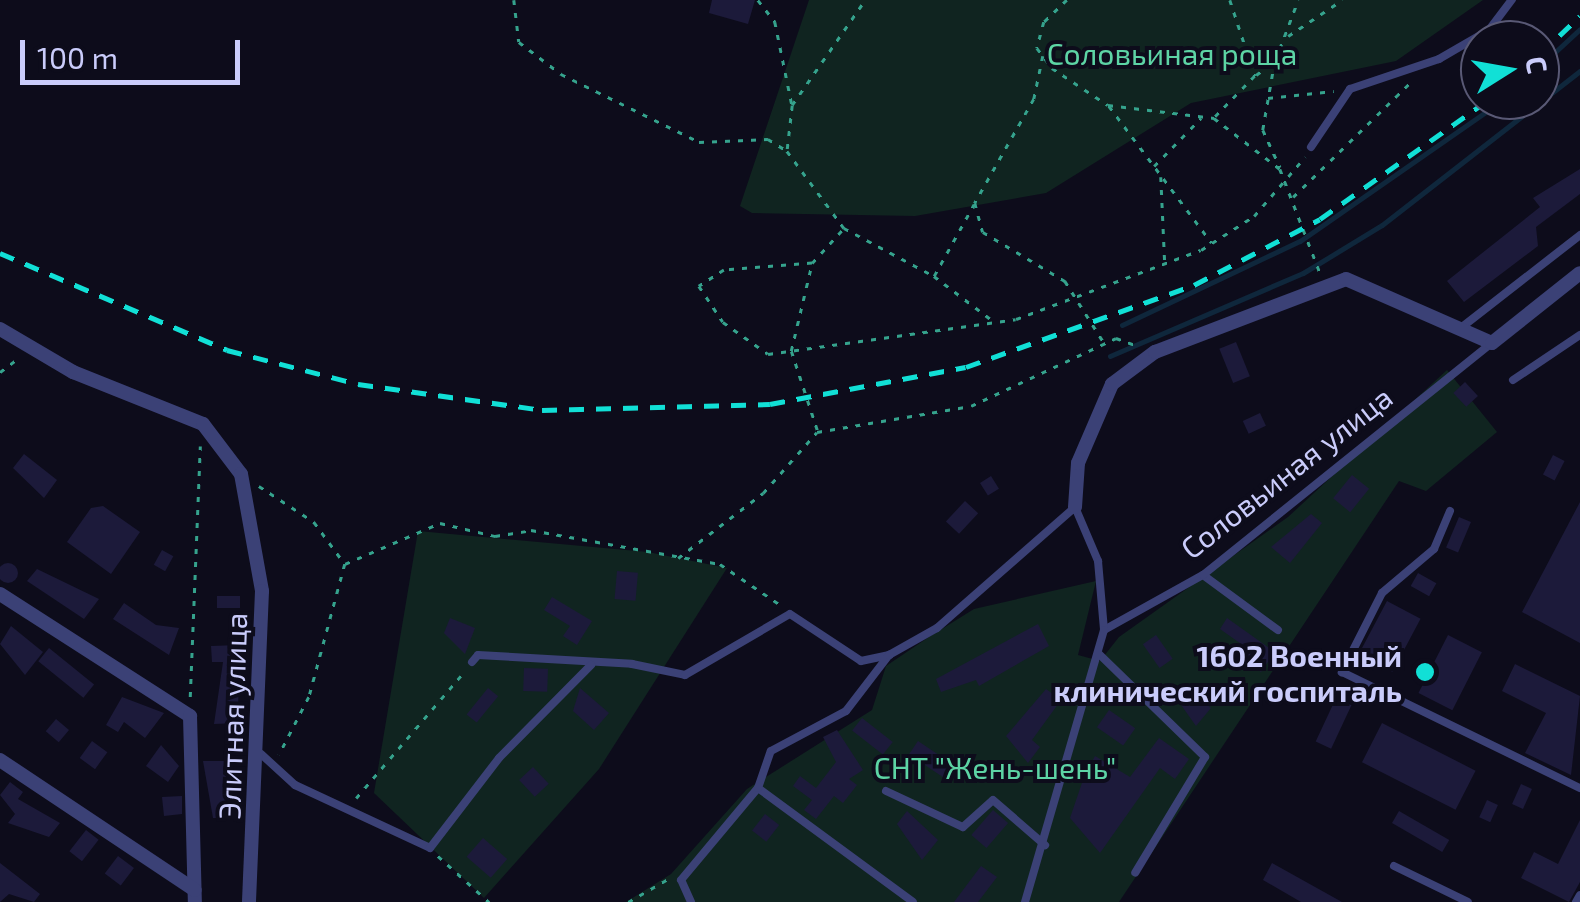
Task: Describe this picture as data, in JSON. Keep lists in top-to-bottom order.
{
  "streets": {
    "street": ["Соловьиная улица", "Элитная улица"]
  },
  "parks": ["Соловьиная роща", "СНТ \"Жень-шень\""],
  "places": ["1602 Военный клинический госпиталь"],
  "scale_bar": "100 m",
  "north": "right"
}
